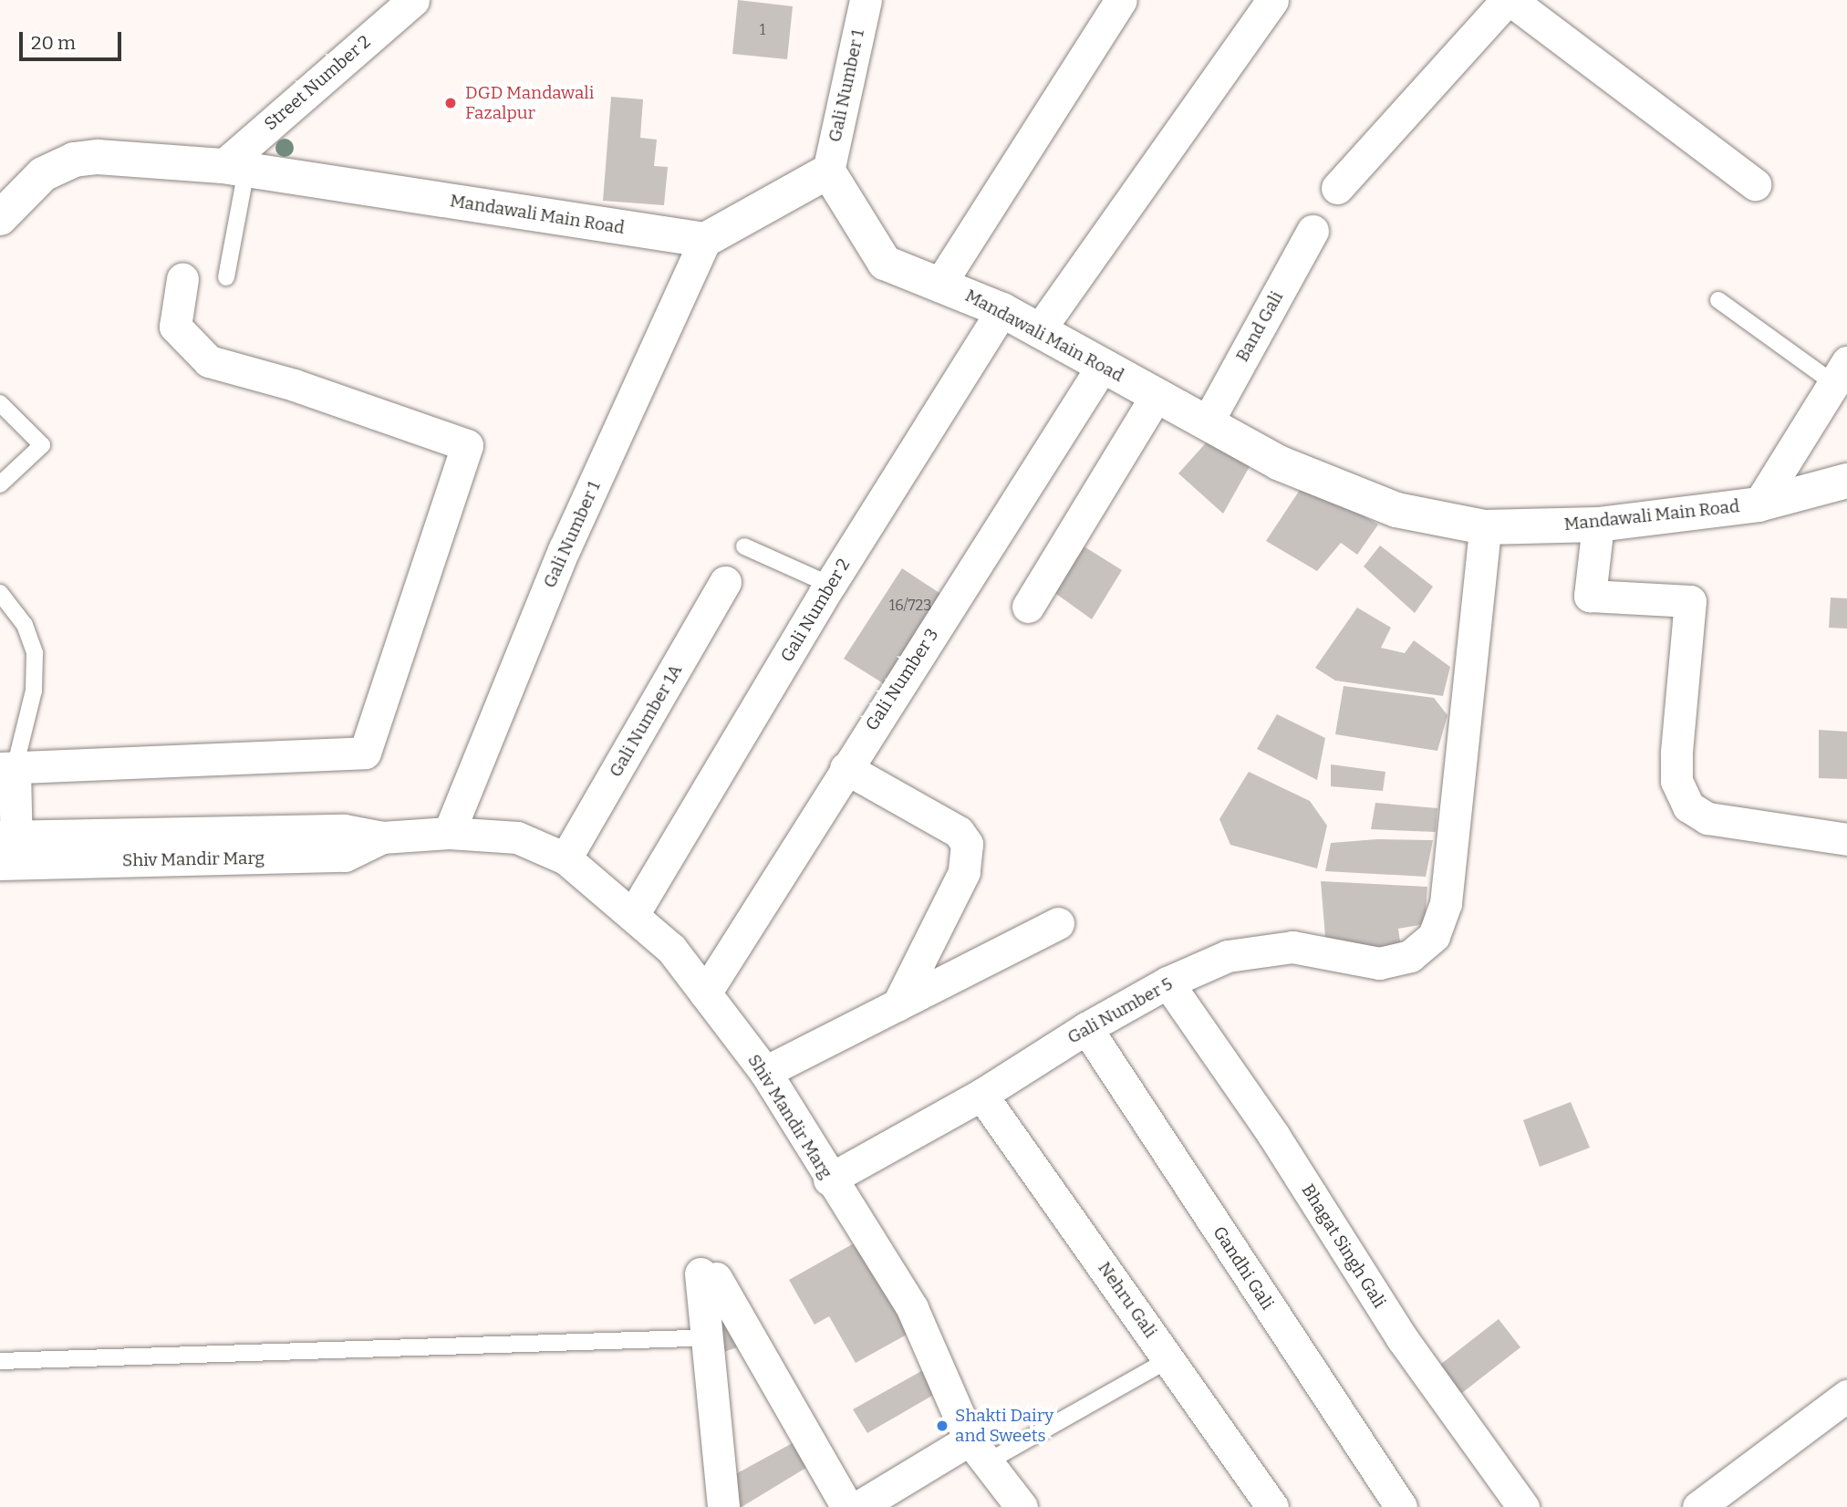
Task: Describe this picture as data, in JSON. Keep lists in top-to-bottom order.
{
  "streets": {
    "street": [
      "Street Number 2",
      "Gali Number 1",
      "Mandawali Main Road",
      "Band Gali",
      "Gali Number 2",
      "Gali Number 3",
      "Gali Number 1A",
      "Shiv Mandir Marg",
      "Gali Number 5",
      "Bhagat Singh Gali",
      "Gandhi Gali",
      "Nehru Gali"
    ]
  },
  "crossings": [
    ["Street Number 2", "Mandawali Main Road"],
    ["Gali Number 1", "Mandawali Main Road"],
    ["Gali Number 1", "Shiv Mandir Marg"],
    ["Mandawali Main Road", "Band Gali"],
    ["Mandawali Main Road", "Gali Number 2"],
    ["Mandawali Main Road", "Gali Number 3"],
    ["Mandawali Main Road", "Gali Number 5"],
    ["Gali Number 2", "Shiv Mandir Marg"],
    ["Gali Number 3", "Shiv Mandir Marg"],
    ["Gali Number 1A", "Shiv Mandir Marg"],
    ["Shiv Mandir Marg", "Gali Number 5"],
    ["Gali Number 5", "Bhagat Singh Gali"],
    ["Gali Number 5", "Gandhi Gali"],
    ["Gali Number 5", "Nehru Gali"]
  ],
  "places": ["DGD Mandawali Fazalpur", "Shakti Dairy and Sweets"],
  "house_numbers": ["1", "16/723"],
  "scale_bar": "20 m"
}
